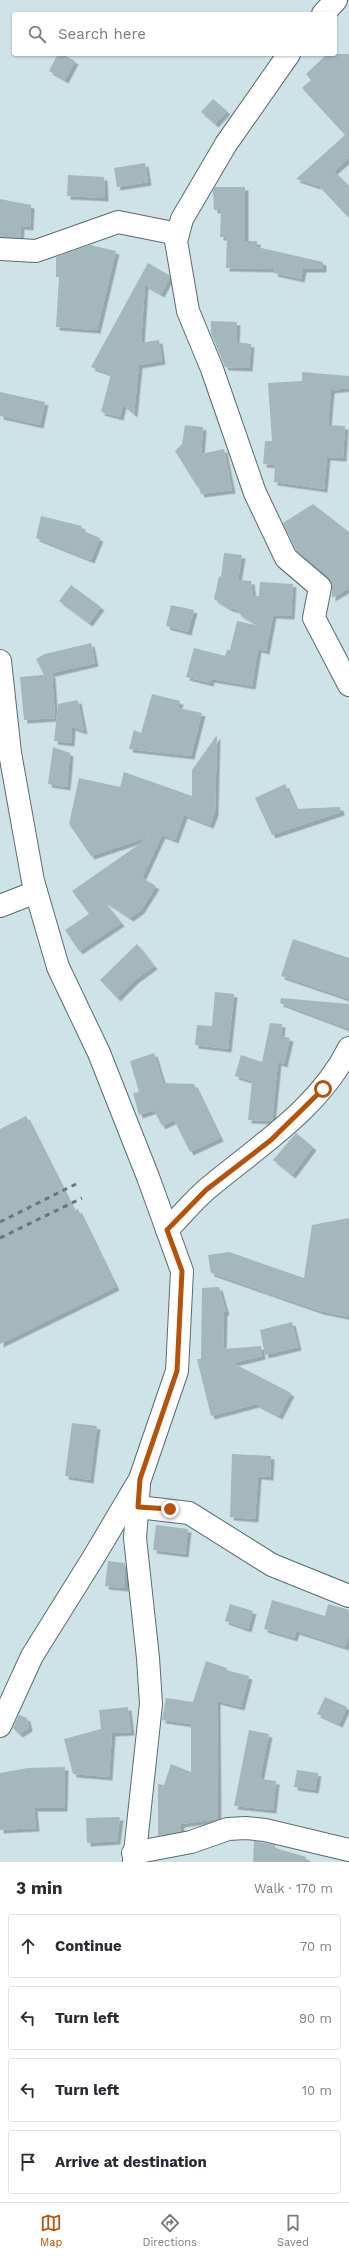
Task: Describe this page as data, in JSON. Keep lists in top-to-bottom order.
{
  "page": {
    "search": "Search here",
    "heading": ["3 min", "Walk · 170 m"],
    "list": [
      ["Continue", "70 m"],
      ["Turn left", "90 m"],
      ["Turn left", "10 m"],
      "Arrive at destination"
    ],
    "nav": ["Map", "Directions", "Saved"]
  }
}
